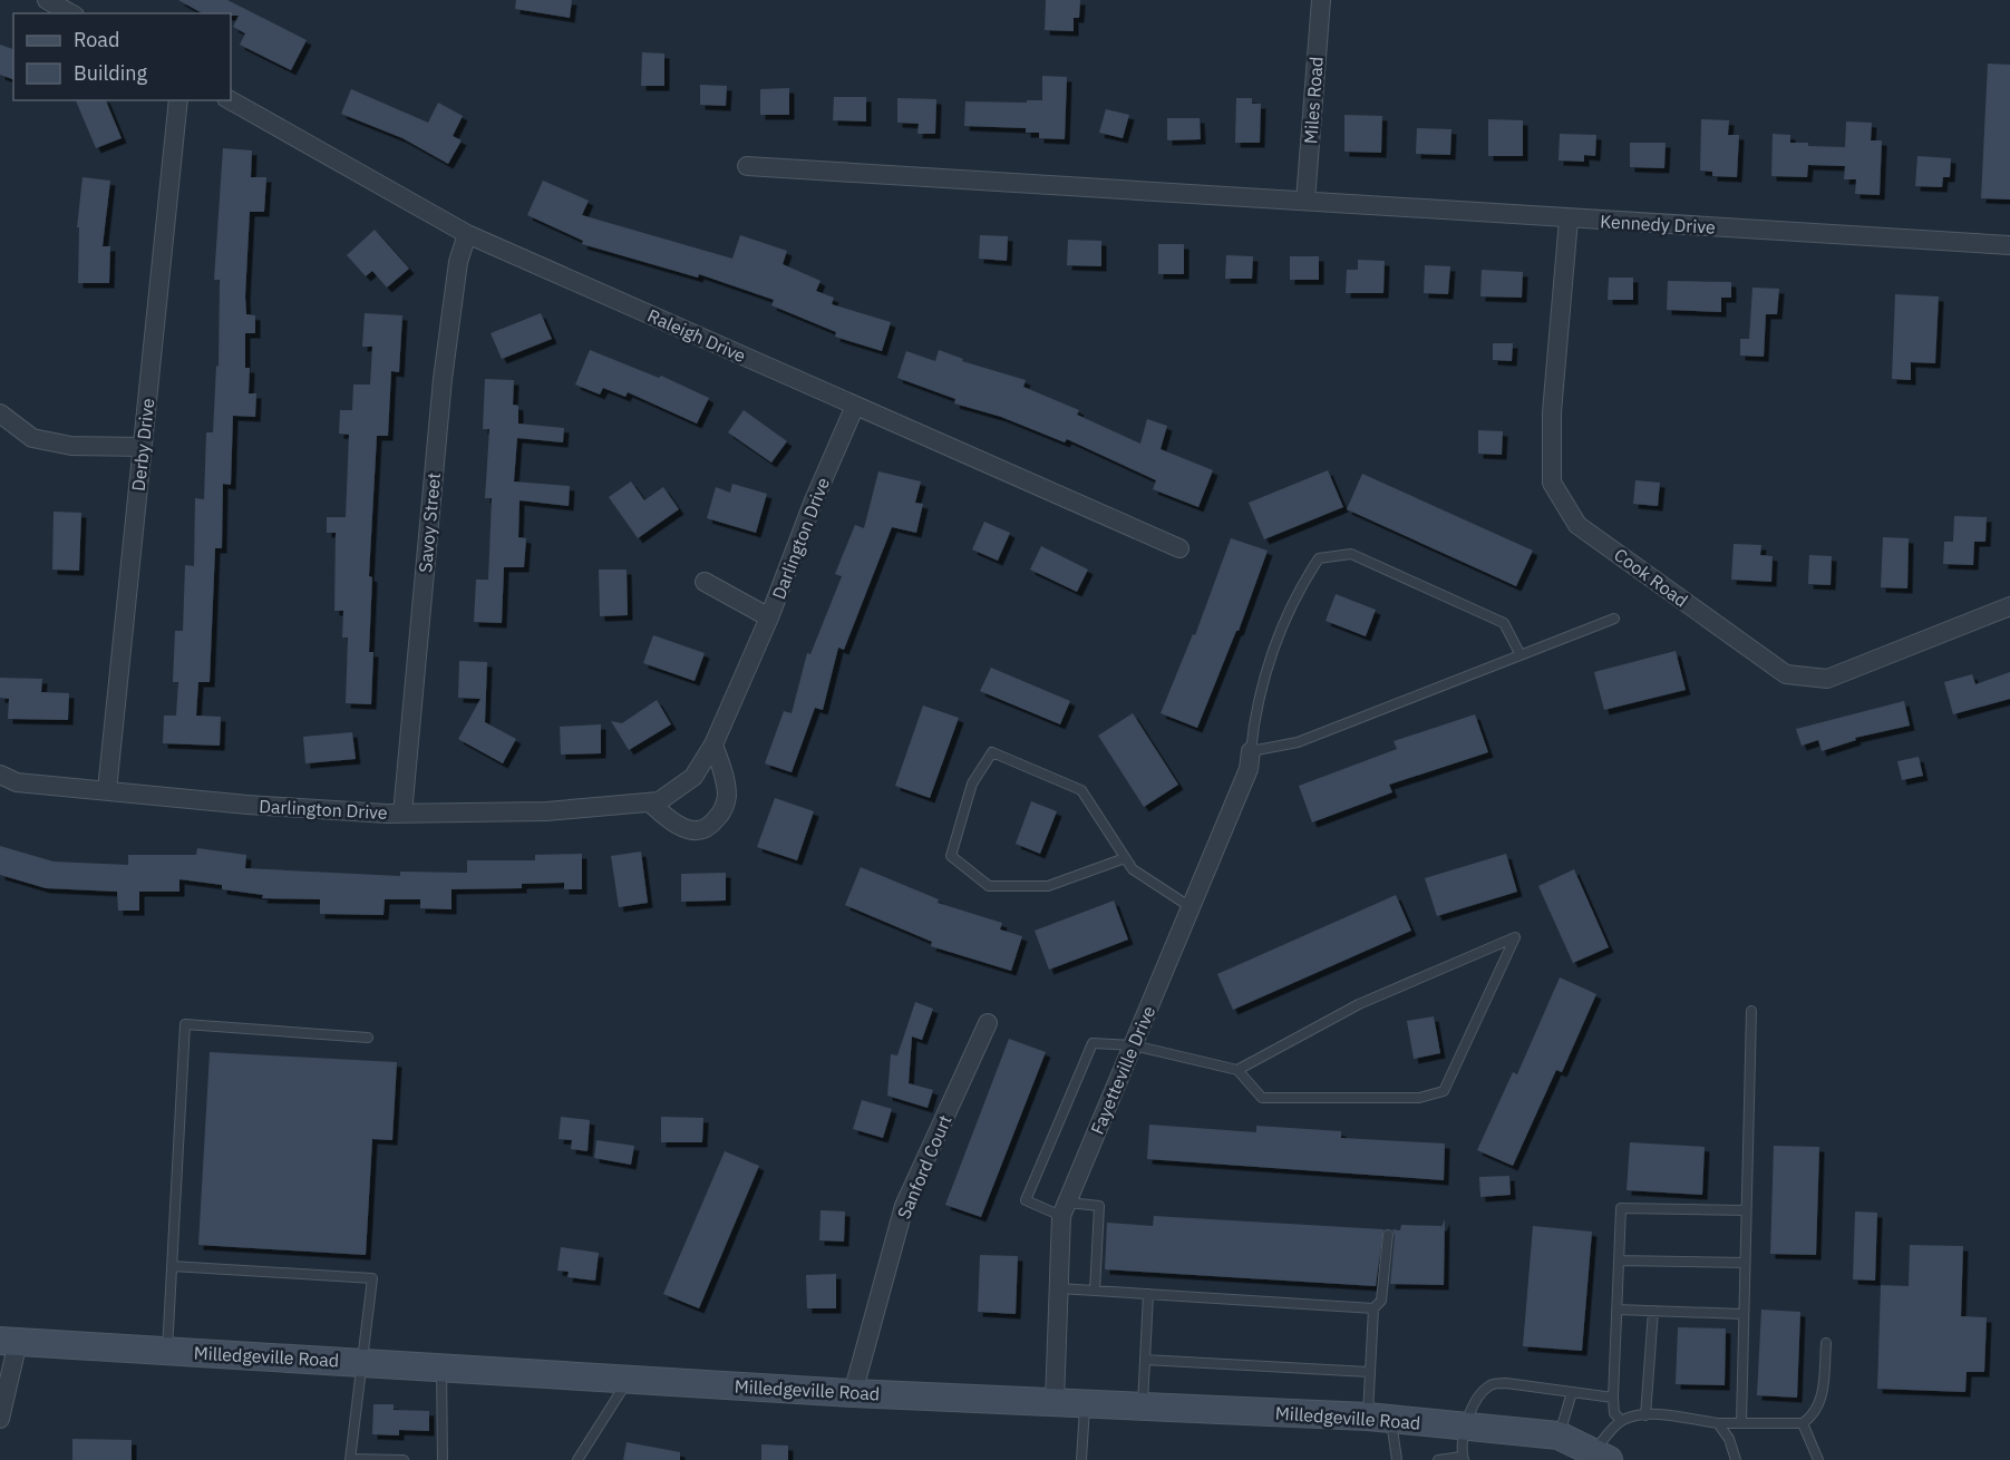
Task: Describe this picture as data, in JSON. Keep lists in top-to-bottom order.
{
  "streets": {
    "street": [
      "Miles Road",
      "Kennedy Drive",
      "Raleigh Drive",
      "Derby Drive",
      "Savoy Street",
      "Darlington Drive",
      "Cook Road",
      "Fayetteville Drive",
      "Sanford Court",
      "Milledgeville Road"
    ]
  },
  "crossings": [
    ["Miles Road", "Kennedy Drive"],
    ["Kennedy Drive", "Cook Road"],
    ["Raleigh Drive", "Savoy Street"],
    ["Raleigh Drive", "Darlington Drive"],
    ["Derby Drive", "Darlington Drive"],
    ["Savoy Street", "Darlington Drive"],
    ["Fayetteville Drive", "Milledgeville Road"],
    ["Sanford Court", "Milledgeville Road"]
  ],
  "legend": ["Road", "Building"]
}
